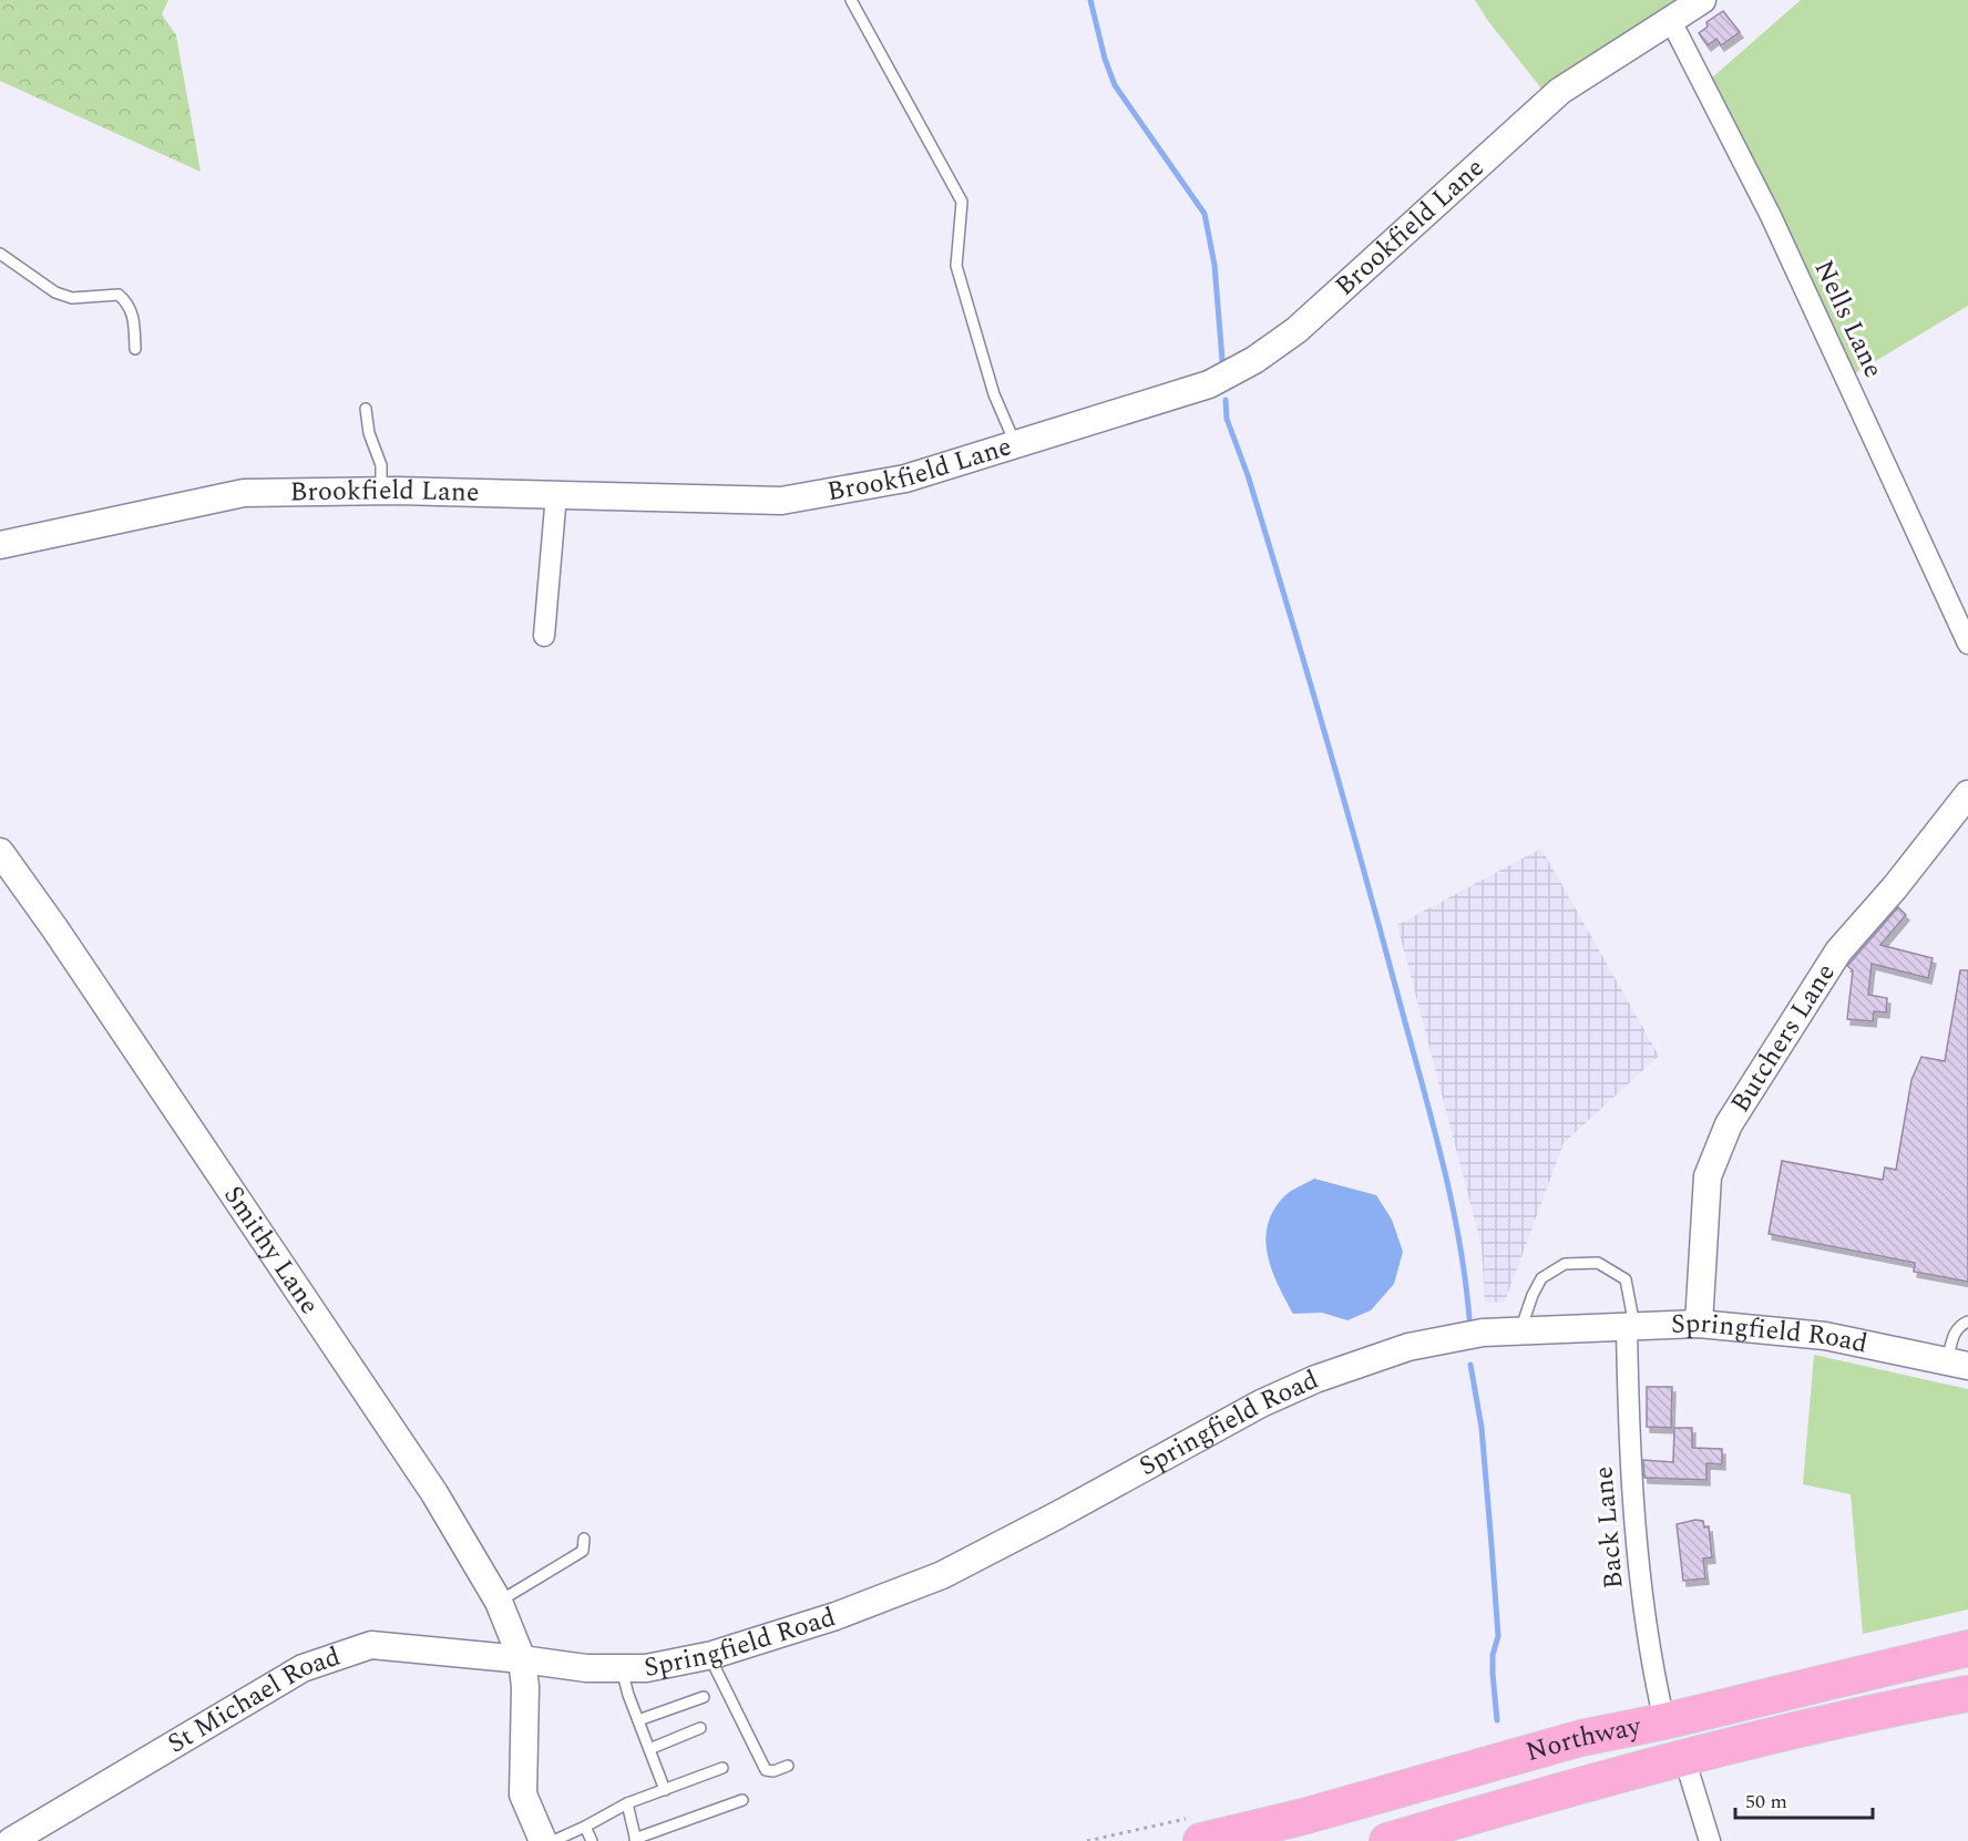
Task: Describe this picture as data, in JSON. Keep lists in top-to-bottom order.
{
  "streets": {
    "highway": ["Northway"],
    "street": [
      "Brookfield Lane",
      "Nells Lane",
      "Butchers Lane",
      "Smithy Lane",
      "Springfield Road",
      "Back Lane",
      "St Michael Road"
    ]
  },
  "crossings": [
    ["Brookfield Lane", "Nells Lane"],
    ["Butchers Lane", "Springfield Road"],
    ["Smithy Lane", "Springfield Road"],
    ["Smithy Lane", "St Michael Road"],
    ["Springfield Road", "Back Lane"],
    ["Springfield Road", "St Michael Road"],
    ["Back Lane", "Northway"]
  ],
  "scale_bar": "50 m"
}
